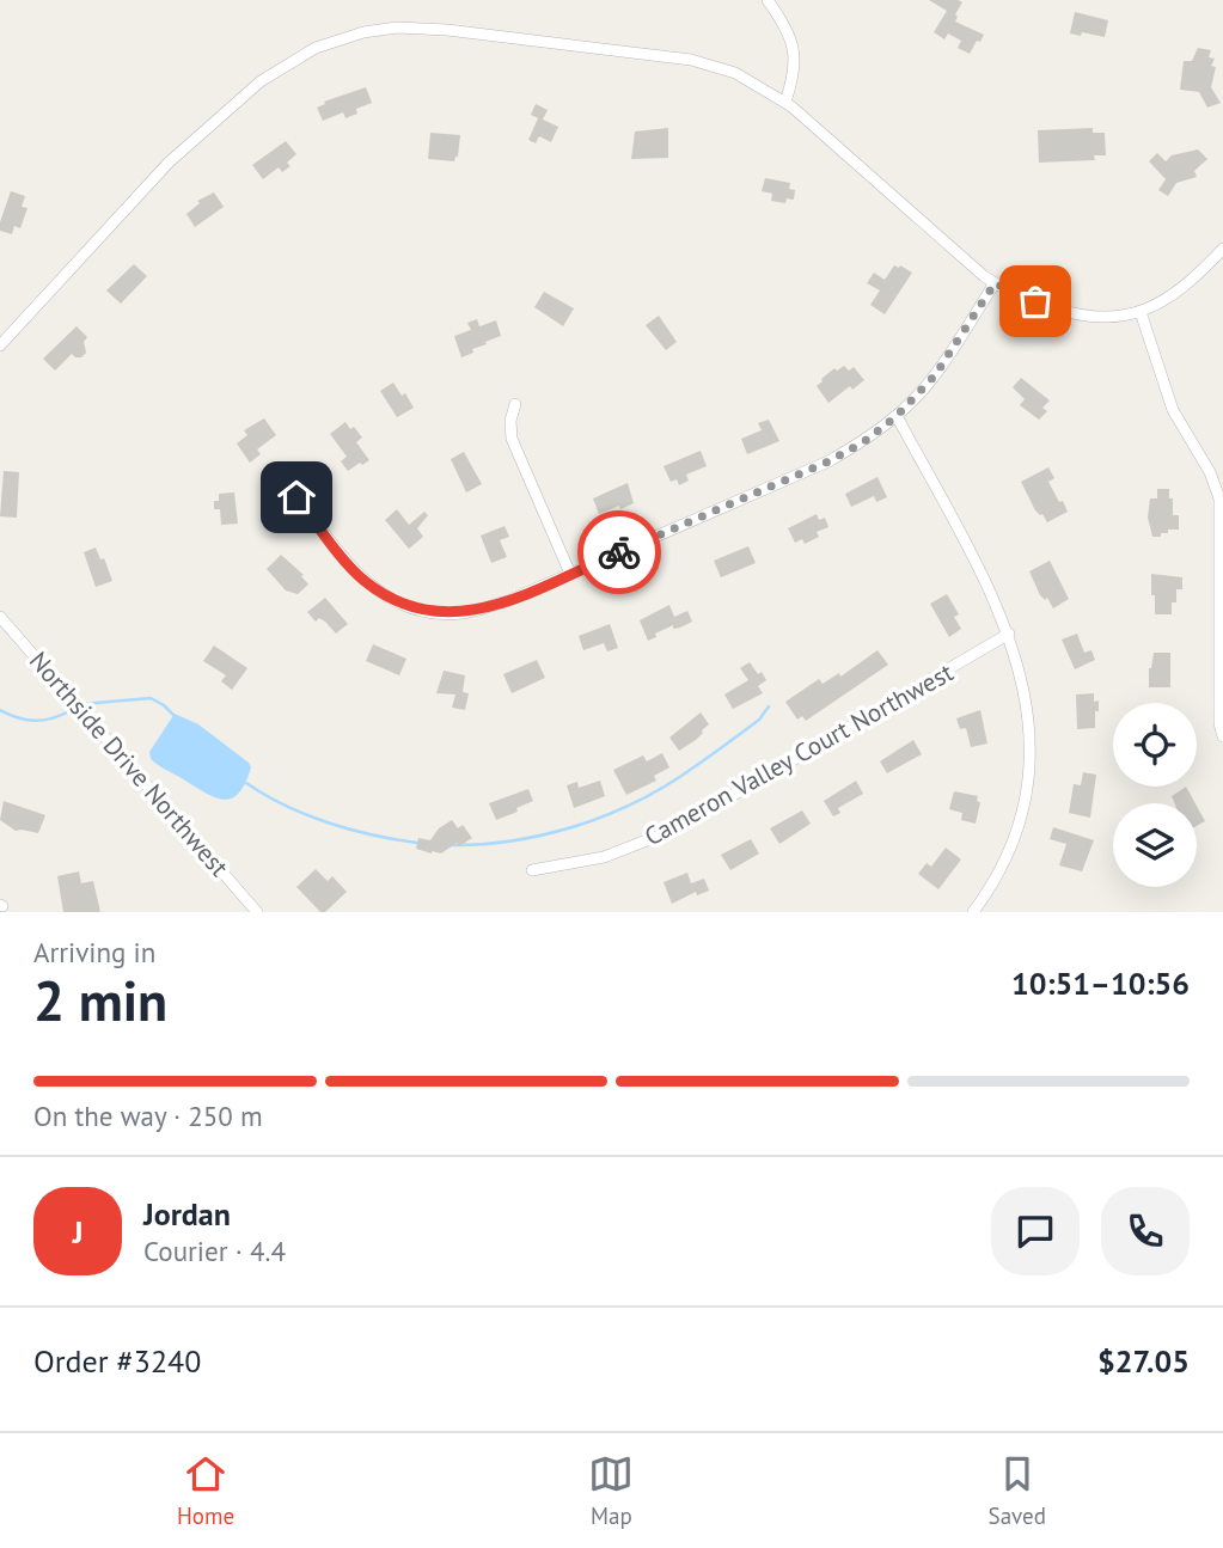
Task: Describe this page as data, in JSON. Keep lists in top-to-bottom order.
{
  "streets": {
    "street": ["Cameron Valley Court Northwest", "Northside Drive Northwest"]
  },
  "page": {
    "heading": ["2 min", "Arriving in", "10:51–10:56"],
    "panel": [
      "Jordan",
      "Courier · 4.4",
      "Order #3240",
      "$27.05"
    ],
    "bar": "On the way · 250 m",
    "round": "J",
    "tabs": ["Home", "Map", "Saved"]
  }
}
